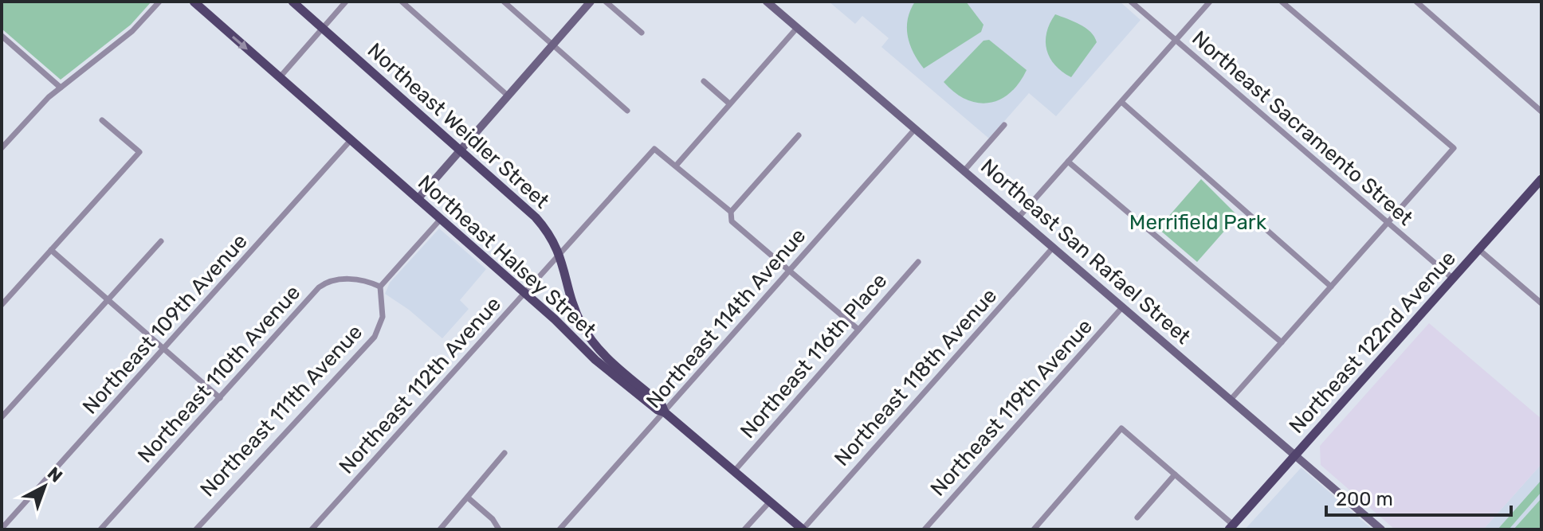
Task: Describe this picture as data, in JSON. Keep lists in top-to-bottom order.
{
  "streets": {
    "main road": ["Northeast Weidler Street", "Northeast Halsey Street", "Northeast 122nd Avenue"],
    "street": [
      "Northeast Sacramento Street",
      "Northeast San Rafael Street",
      "Northeast 114th Avenue",
      "Northeast 109th Avenue",
      "Northeast 116th Place",
      "Northeast 110th Avenue",
      "Northeast 118th Avenue",
      "Northeast 112th Avenue",
      "Northeast 119th Avenue",
      "Northeast 111th Avenue"
    ]
  },
  "crossings": [
    ["Northeast Weidler Street", "Northeast Halsey Street"],
    ["Northeast Weidler Street", "Northeast 114th Avenue"],
    ["Northeast Weidler Street", "Northeast 112th Avenue"],
    ["Northeast Sacramento Street", "Northeast 122nd Avenue"],
    ["Northeast San Rafael Street", "Northeast 114th Avenue"],
    ["Northeast San Rafael Street", "Northeast 122nd Avenue"],
    ["Northeast San Rafael Street", "Northeast 118th Avenue"],
    ["Northeast San Rafael Street", "Northeast 119th Avenue"],
    ["Northeast Halsey Street", "Northeast 114th Avenue"],
    ["Northeast Halsey Street", "Northeast 109th Avenue"],
    ["Northeast Halsey Street", "Northeast 116th Place"],
    ["Northeast Halsey Street", "Northeast 118th Avenue"],
    ["Northeast Halsey Street", "Northeast 112th Avenue"],
    ["Northeast 110th Avenue", "Northeast 111th Avenue"]
  ],
  "parks": ["Merrifield Park"],
  "scale_bar": "200 m",
  "north": "top right"
}
